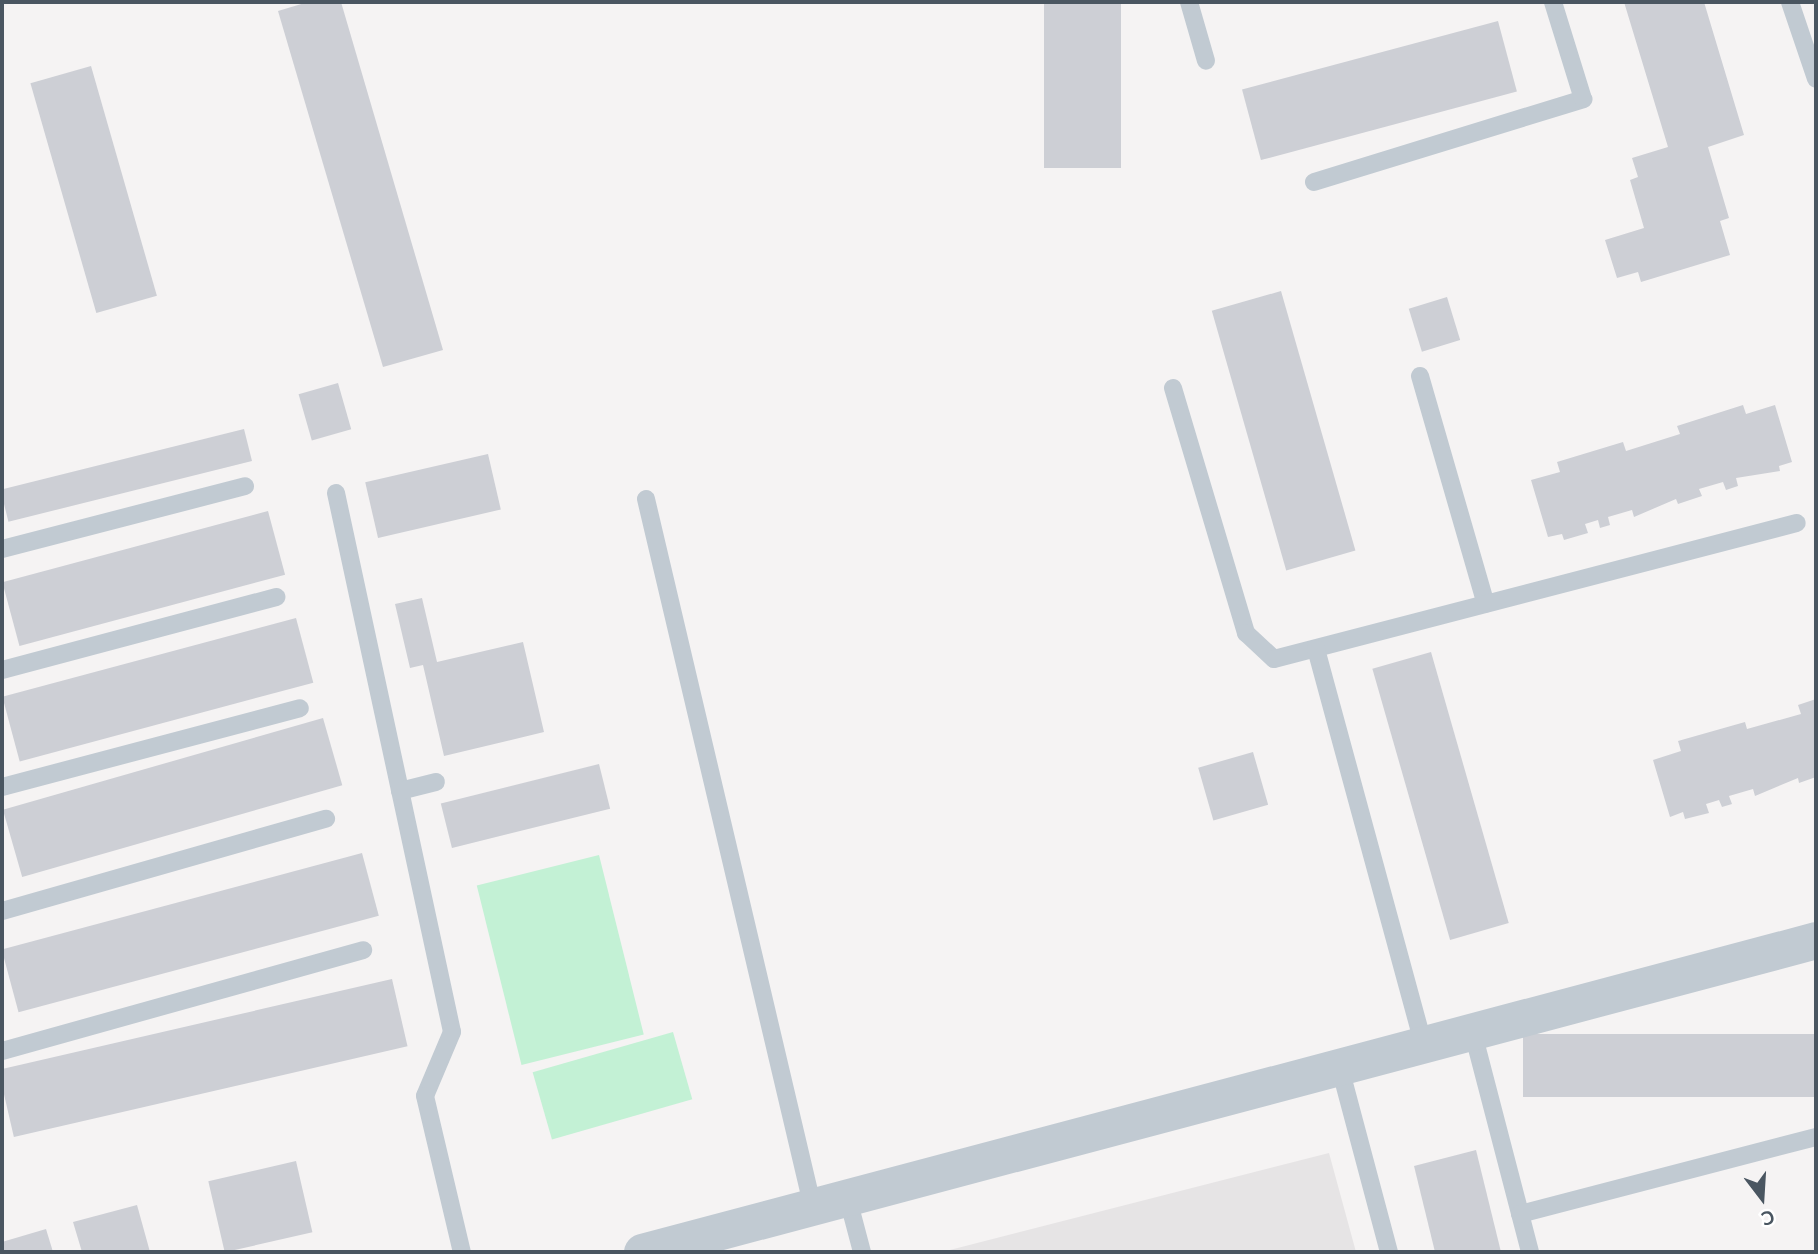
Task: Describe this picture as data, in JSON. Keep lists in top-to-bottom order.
{
  "north": "bottom"
}
